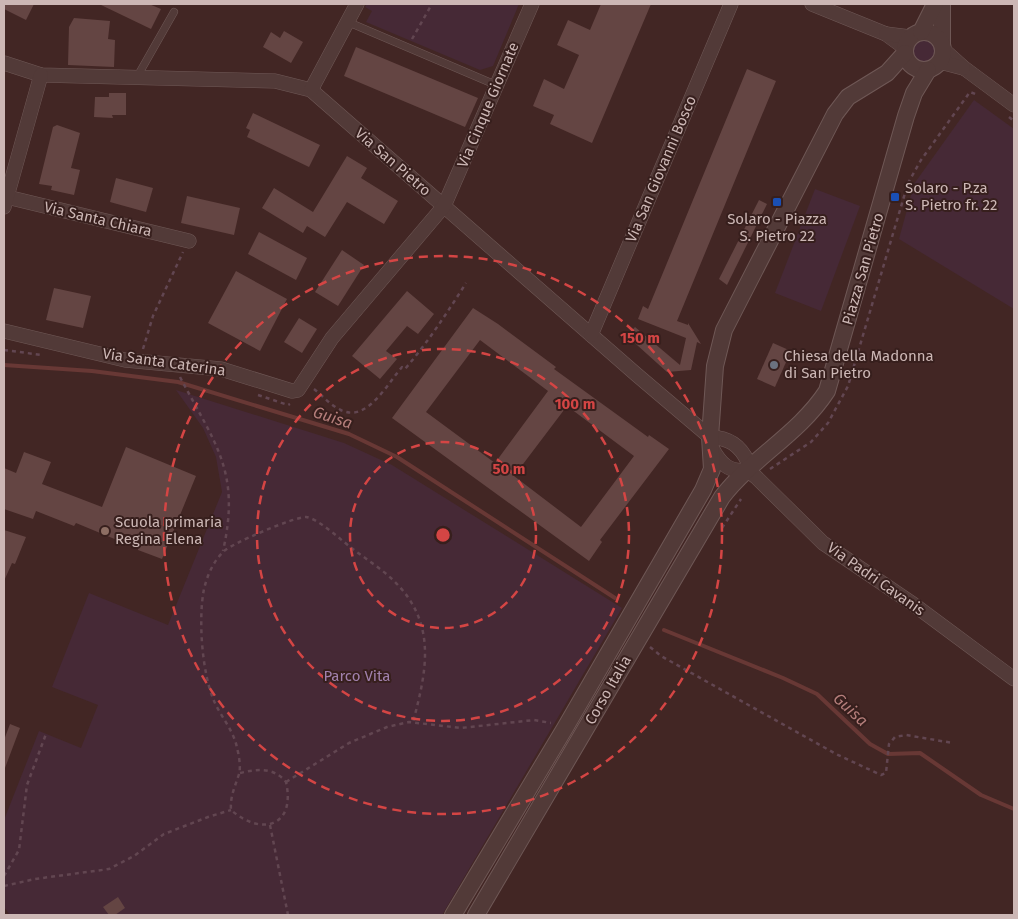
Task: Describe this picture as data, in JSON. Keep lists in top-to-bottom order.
{
  "streets": {
    "street": [
      "Via Cinque Giornate",
      "Via San Pietro",
      "Via San Giovanni Bosco",
      "Via Santa Chiara",
      "Piazza San Pietro",
      "Via Santa Caterina",
      "Via Padri Cavanis",
      "Corso Italia"
    ]
  },
  "crossings": [
    ["Via Cinque Giornate", "Via San Pietro"],
    ["Via Cinque Giornate", "Via Santa Caterina"],
    ["Via San Pietro", "Via San Giovanni Bosco"],
    ["Via San Pietro", "Via Santa Caterina"],
    ["Via San Pietro", "Corso Italia"],
    ["Piazza San Pietro", "Via Padri Cavanis"],
    ["Piazza San Pietro", "Corso Italia"],
    ["Via Padri Cavanis", "Corso Italia"]
  ],
  "water": ["Guisa"],
  "parks": ["Parco Vita"],
  "places": {
    "transit": ["Solaro - P.za S. Pietro fr. 22", "Solaro - Piazza S. Pietro 22"],
    "other": ["Chiesa della Madonna di San Pietro", "Scuola primaria Regina Elena"]
  },
  "rings": ["150 m", "100 m", "50 m"]
}
